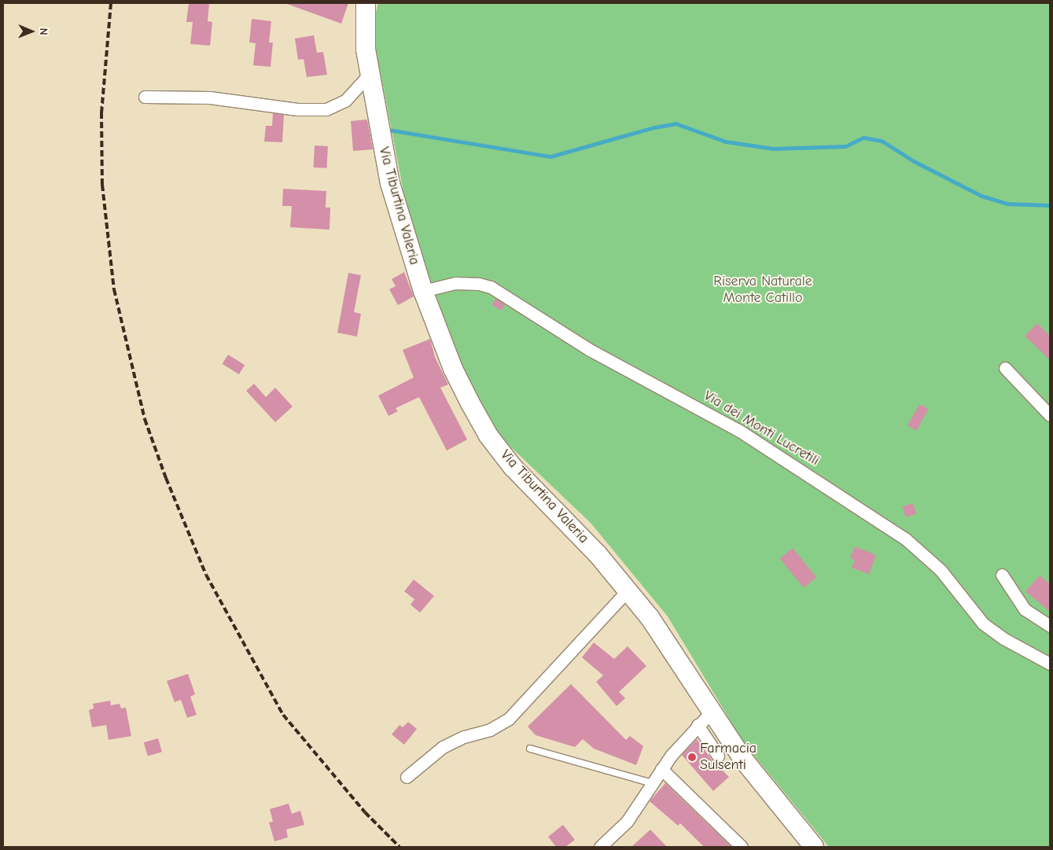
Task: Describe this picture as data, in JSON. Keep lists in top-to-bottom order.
{
  "streets": {
    "main road": ["Via Tiburtina Valeria"],
    "street": ["Via dei Monti Lucretili"]
  },
  "crossings": [
    ["Via Tiburtina Valeria", "Via dei Monti Lucretili"]
  ],
  "parks": ["Riserva Naturale Monte Catillo"],
  "places": ["Farmacia Sulsenti"],
  "north": "right"
}
